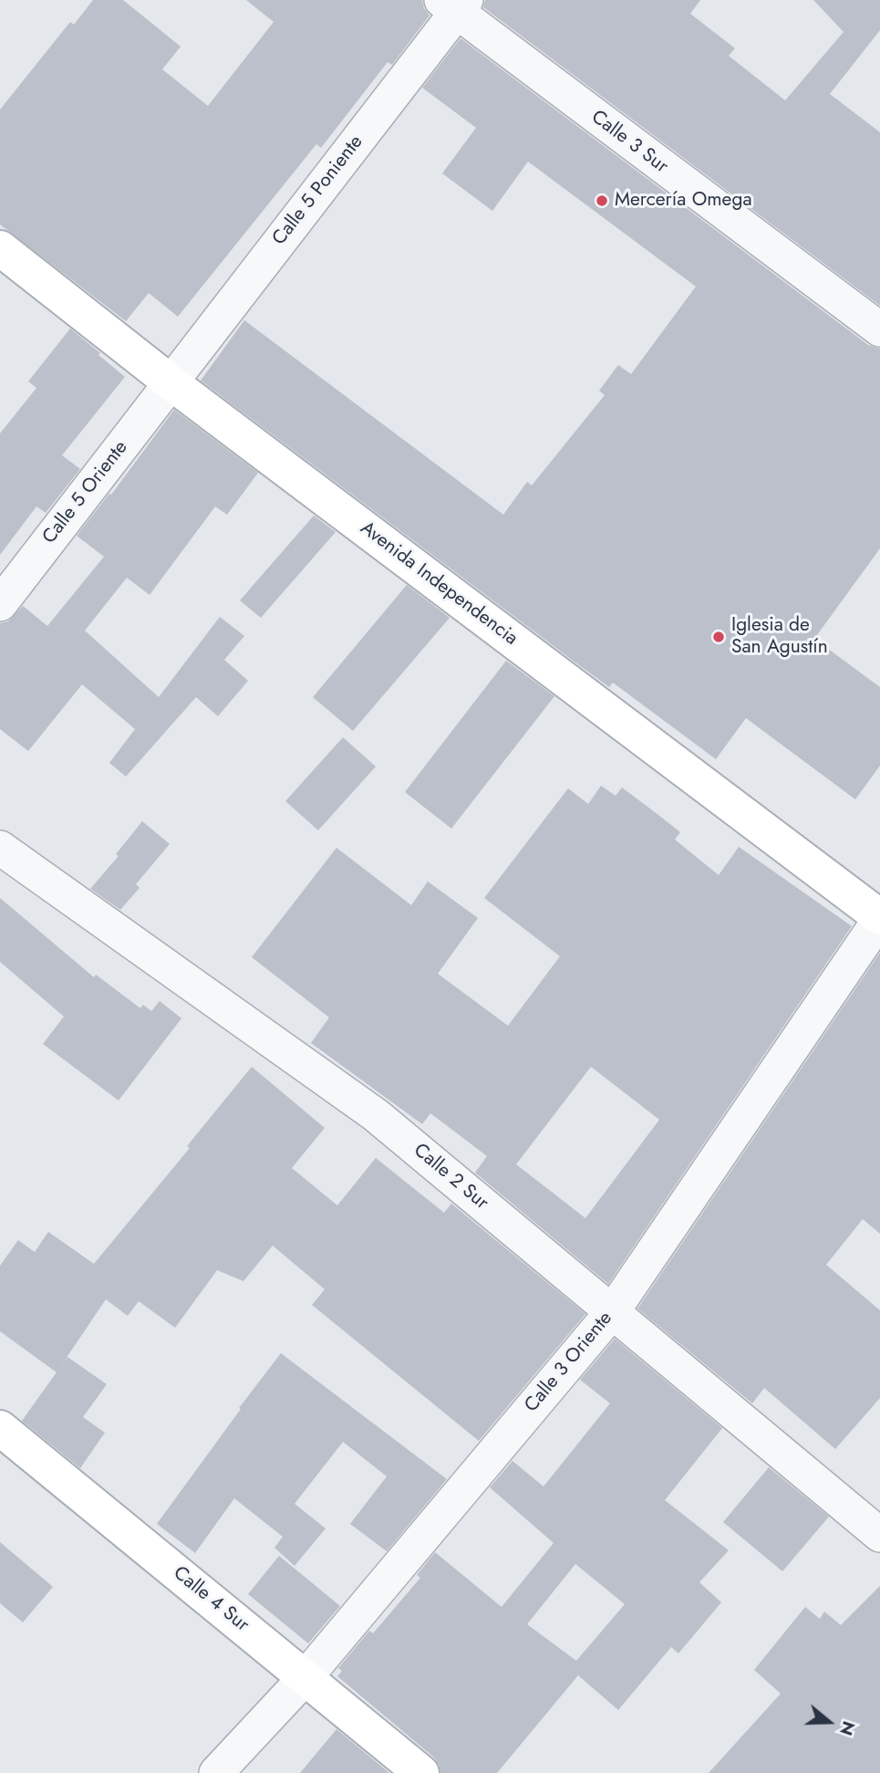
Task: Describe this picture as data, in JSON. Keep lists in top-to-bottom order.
{
  "streets": {
    "main road": ["Avenida Independencia", "Calle 4 Sur"],
    "street": [
      "Calle 3 Sur",
      "Calle 5 Poniente",
      "Calle 5 Oriente",
      "Calle 2 Sur",
      "Calle 3 Oriente"
    ]
  },
  "crossings": [
    ["Calle 3 Sur", "Calle 5 Poniente"],
    ["Calle 5 Poniente", "Calle 5 Oriente"],
    ["Calle 5 Poniente", "Avenida Independencia"],
    ["Calle 5 Oriente", "Avenida Independencia"],
    ["Avenida Independencia", "Calle 3 Oriente"],
    ["Calle 2 Sur", "Calle 3 Oriente"],
    ["Calle 3 Oriente", "Calle 4 Sur"]
  ],
  "places": ["Mercería Omega", "Iglesia de San Agustín"],
  "north": "right"
}
